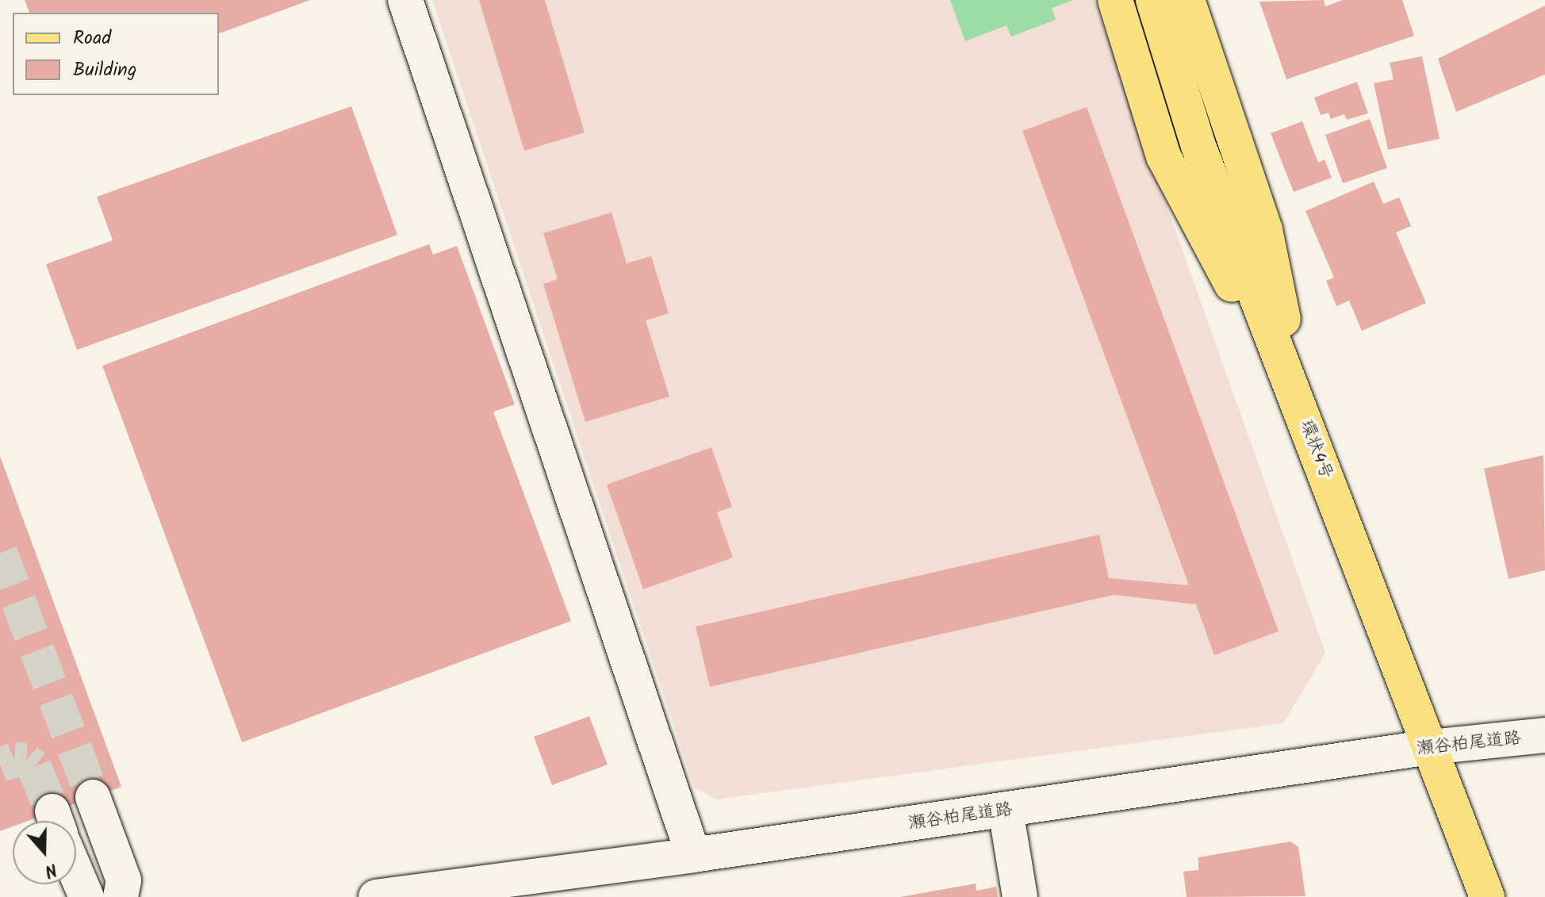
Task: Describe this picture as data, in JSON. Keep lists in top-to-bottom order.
{
  "streets": {
    "main road": ["環状4号", "瀬谷柏尾道路"]
  },
  "crossings": [
    ["環状4号", "瀬谷柏尾道路"]
  ],
  "legend": ["Road", "Building"],
  "north": "bottom"
}
